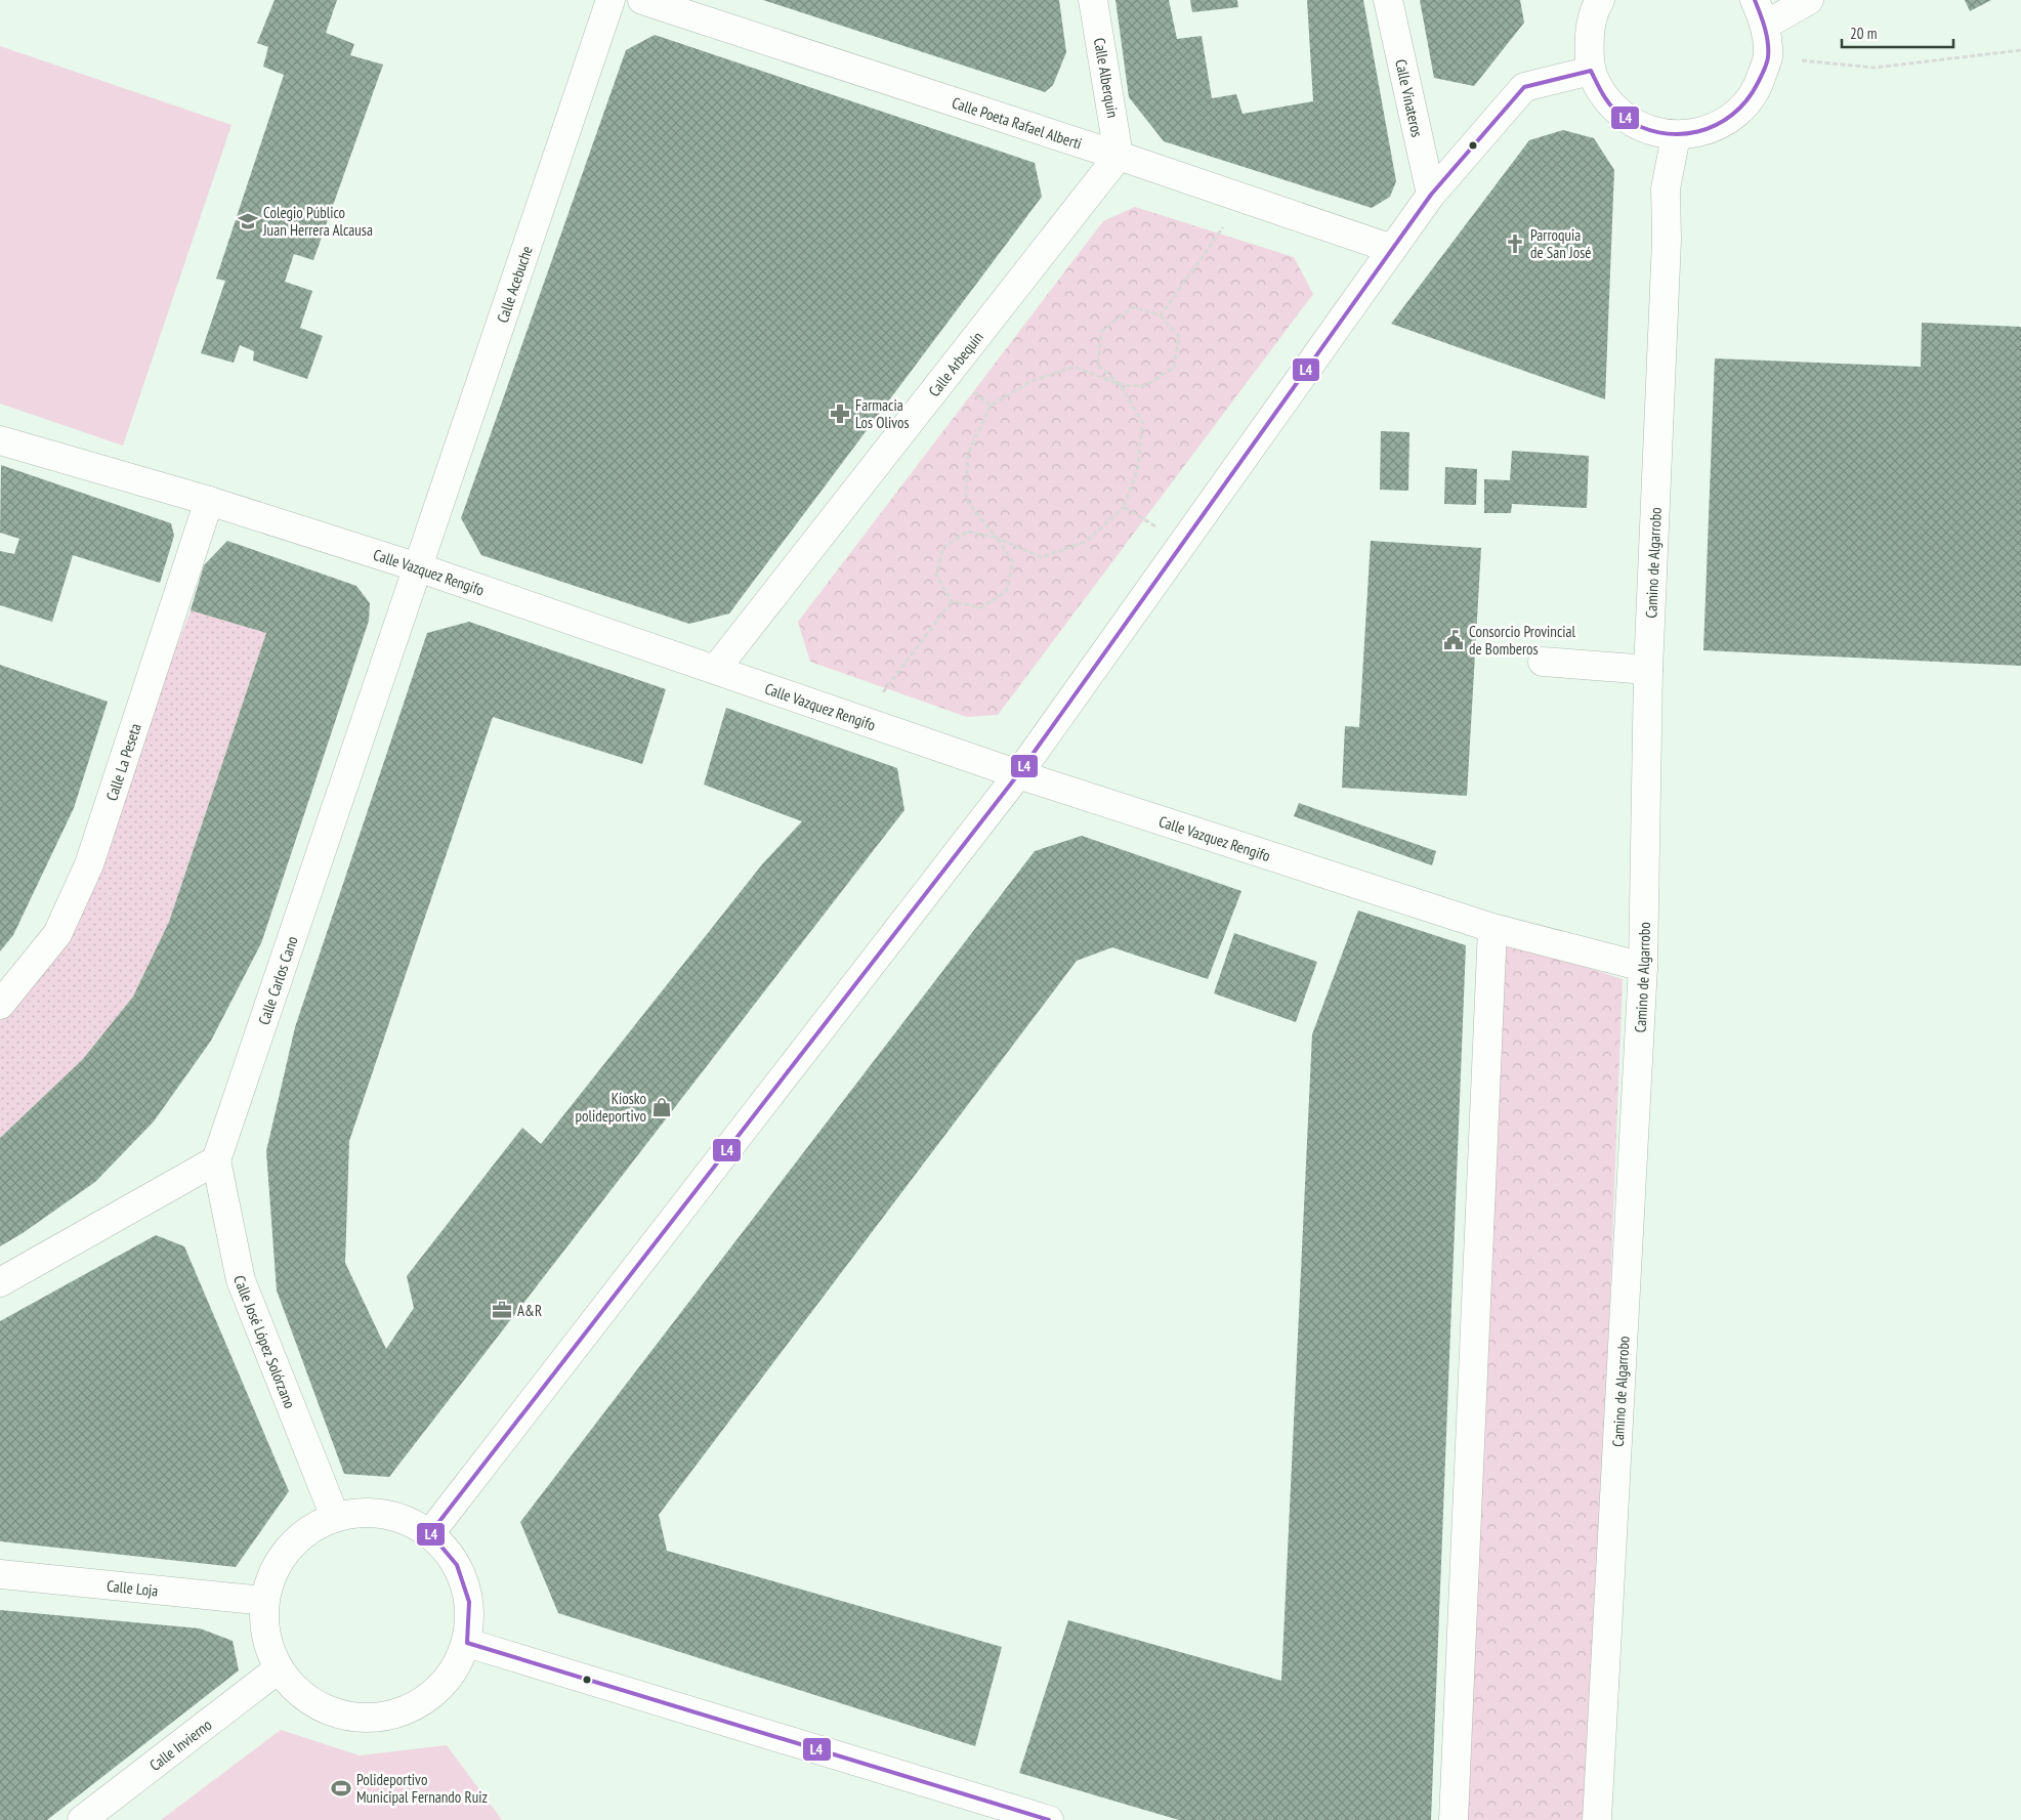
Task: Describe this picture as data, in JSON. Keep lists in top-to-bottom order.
{
  "streets": {
    "street": [
      "Calle Alberquin",
      "Calle Vinateros",
      "Calle Poeta Rafael Alberti",
      "Calle Acebuche",
      "Calle Arbequín",
      "Camino de Algarrobo",
      "Calle Vazquez Rengifo",
      "Calle La Peseta",
      "Calle Carlos Cano",
      "Calle José López Solórzano",
      "Calle Loja",
      "Calle Invierno"
    ]
  },
  "crossings": [
    ["Calle Alberquin", "Calle Poeta Rafael Alberti"],
    ["Calle Alberquin", "Calle Arbequín"],
    ["Calle Poeta Rafael Alberti", "Calle Arbequín"],
    ["Calle Acebuche", "Calle Vazquez Rengifo"],
    ["Calle Acebuche", "Calle Carlos Cano"],
    ["Calle Arbequín", "Calle Vazquez Rengifo"],
    ["Camino de Algarrobo", "Calle Vazquez Rengifo"],
    ["Calle Vazquez Rengifo", "Calle La Peseta"],
    ["Calle Vazquez Rengifo", "Calle Carlos Cano"],
    ["Calle Carlos Cano", "Calle José López Solórzano"]
  ],
  "places": {
    "school or university": ["Colegio Público Juan Herrera Alcausa"],
    "church": ["Parroquia de San José"],
    "pharmacy": ["Farmacia Los Olivos"],
    "public building": ["Consorcio Provincial de Bomberos"],
    "shop": ["Kiosko polideportivo"],
    "office": ["A&R"],
    "sports": ["Polideportivo Municipal Fernando Ruiz"]
  },
  "lines": ["transit line L4"],
  "scale_bar": "20 m"
}
